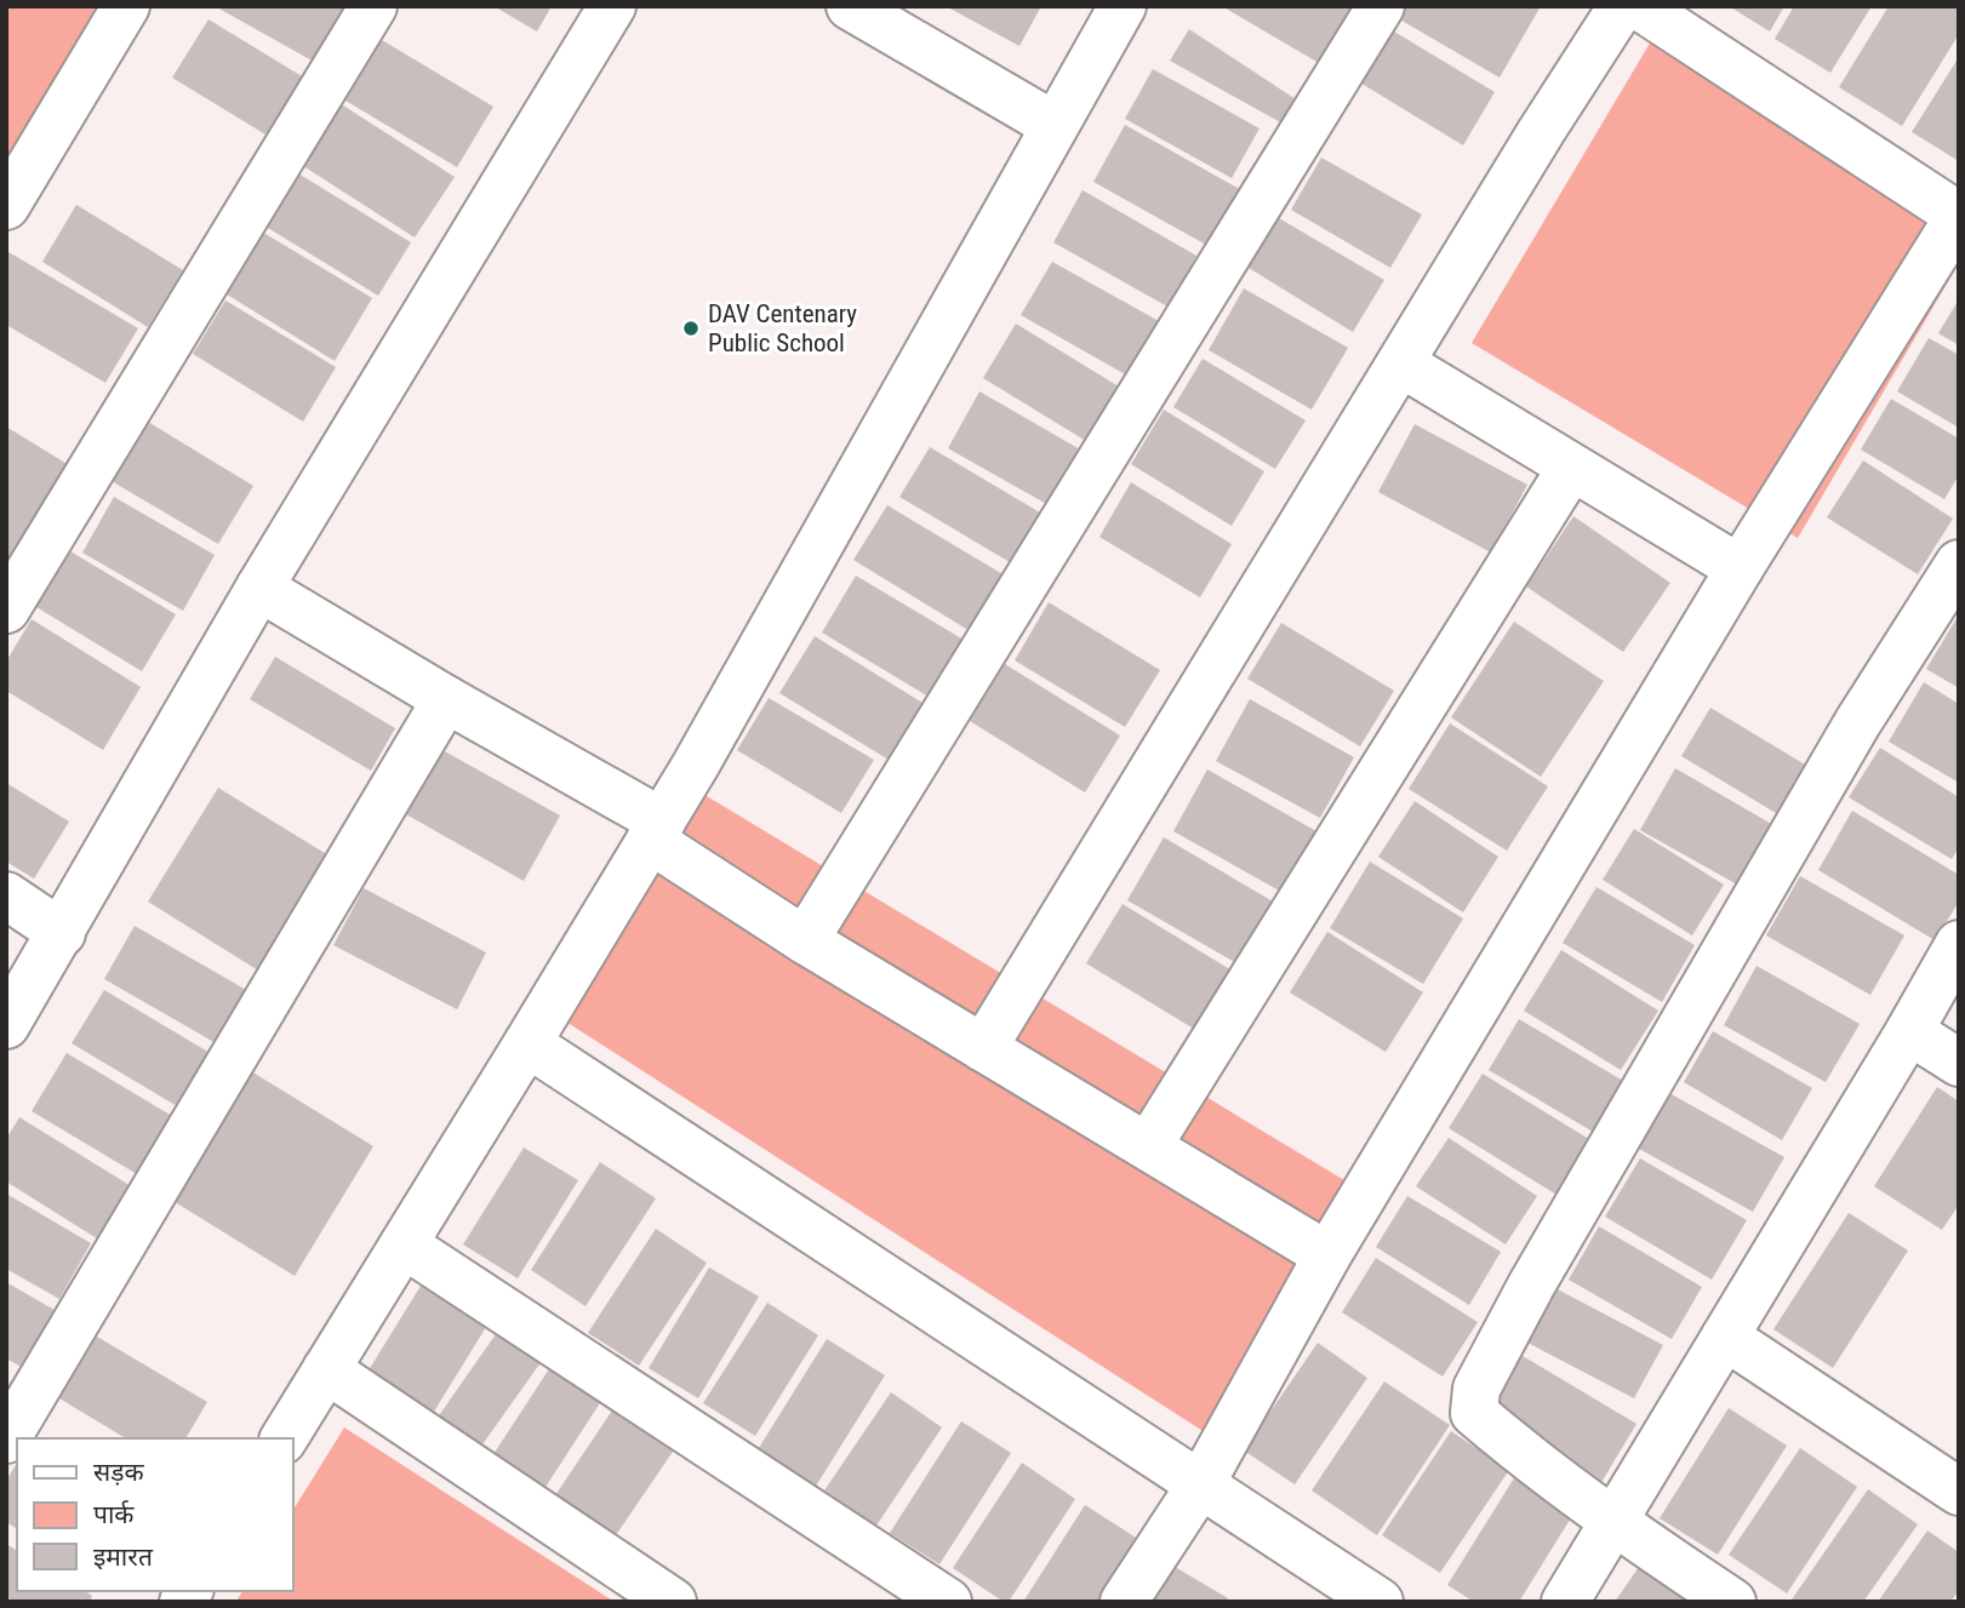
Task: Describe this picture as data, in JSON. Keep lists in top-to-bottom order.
{
  "places": ["DAV Centenary Public School"],
  "legend": ["सड़क", "पार्क", "इमारत"]
}
